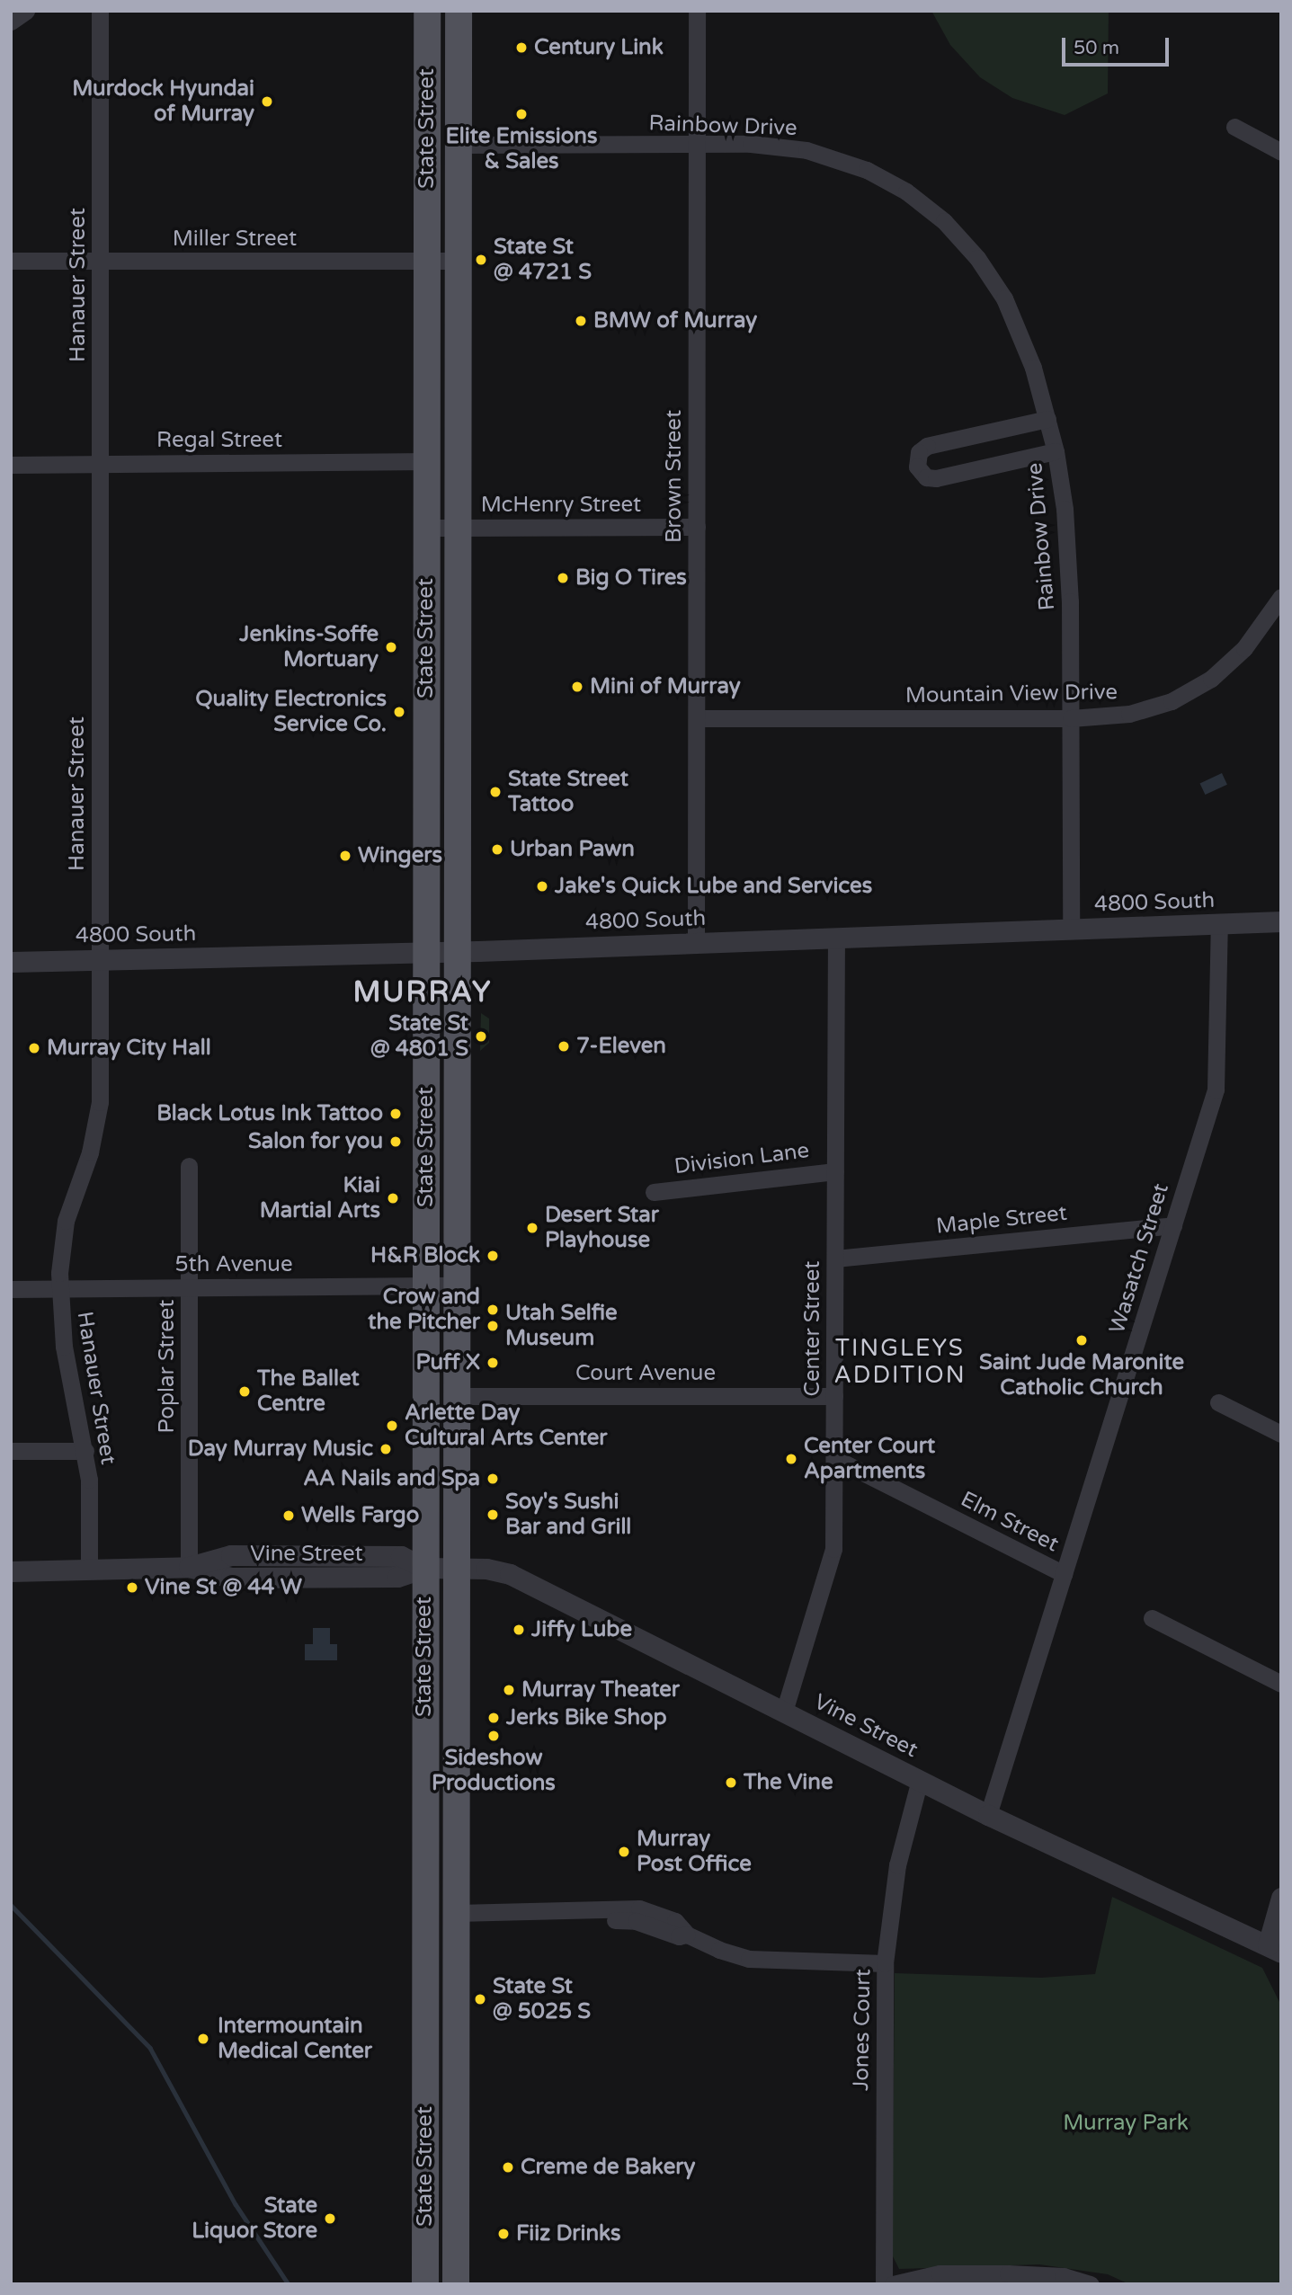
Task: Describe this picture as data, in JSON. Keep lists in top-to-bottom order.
{
  "streets": {
    "main road": ["State Street"],
    "street": [
      "Rainbow Drive",
      "Miller Street",
      "Hanauer Street",
      "Regal Street",
      "Brown Street",
      "McHenry Street",
      "Mountain View Drive",
      "4800 South",
      "Division Lane",
      "Maple Street",
      "Wasatch Street",
      "5th Avenue",
      "Center Street",
      "Poplar Street",
      "Court Avenue",
      "Elm Street",
      "Vine Street",
      "Jones Court"
    ]
  },
  "crossings": [
    ["Rainbow Drive", "State Street"],
    ["Rainbow Drive", "Brown Street"],
    ["Rainbow Drive", "Mountain View Drive"],
    ["Rainbow Drive", "4800 South"],
    ["State Street", "Miller Street"],
    ["State Street", "Regal Street"],
    ["State Street", "McHenry Street"],
    ["State Street", "4800 South"],
    ["State Street", "5th Avenue"],
    ["State Street", "Court Avenue"],
    ["State Street", "Vine Street"],
    ["Miller Street", "Hanauer Street"],
    ["Hanauer Street", "Regal Street"],
    ["Hanauer Street", "4800 South"],
    ["Hanauer Street", "5th Avenue"],
    ["Hanauer Street", "Vine Street"],
    ["Brown Street", "McHenry Street"],
    ["Brown Street", "Mountain View Drive"],
    ["Brown Street", "4800 South"],
    ["4800 South", "Wasatch Street"],
    ["4800 South", "Center Street"],
    ["Division Lane", "Center Street"],
    ["Maple Street", "Wasatch Street"],
    ["Maple Street", "Center Street"],
    ["Wasatch Street", "Elm Street"],
    ["Wasatch Street", "Vine Street"],
    ["5th Avenue", "Poplar Street"],
    ["Center Street", "Court Avenue"],
    ["Center Street", "Elm Street"],
    ["Center Street", "Vine Street"],
    ["Poplar Street", "Vine Street"],
    ["Vine Street", "Jones Court"]
  ],
  "districts": ["MURRAY", "TINGLEYS ADDITION"],
  "parks": ["Murray Park"],
  "places": [
    "Century Link",
    "Murdock Hyundai of Murray",
    "Elite Emissions & Sales",
    "State St @ 4721 S",
    "BMW of Murray",
    "Big O Tires",
    "Jenkins-Soffe Mortuary",
    "Mini of Murray",
    "Quality Electronics Service Co.",
    "State Street Tattoo",
    "Urban Pawn",
    "Wingers",
    "Jake's Quick Lube and Services",
    "State St @ 4801 S",
    "7-Eleven",
    "Murray City Hall",
    "Black Lotus Ink Tattoo",
    "Salon for you",
    "Kiai Martial Arts",
    "Desert Star Playhouse",
    "H&R Block",
    "Crow and the Pitcher",
    "Utah Selfie Museum",
    "Saint Jude Maronite Catholic Church",
    "Puff X",
    "The Ballet Centre",
    "Arlette Day Cultural Arts Center",
    "Day Murray Music",
    "Center Court Apartments",
    "AA Nails and Spa",
    "Soy's Sushi Bar and Grill",
    "Wells Fargo",
    "Vine St @ 44 W",
    "Jiffy Lube",
    "Murray Theater",
    "Jerks Bike Shop",
    "Sideshow Productions",
    "The Vine",
    "Murray Post Office",
    "State St @ 5025 S",
    "Intermountain Medical Center",
    "Creme de Bakery",
    "State Liquor Store",
    "Fiiz Drinks"
  ],
  "scale_bar": "50 m"
}
